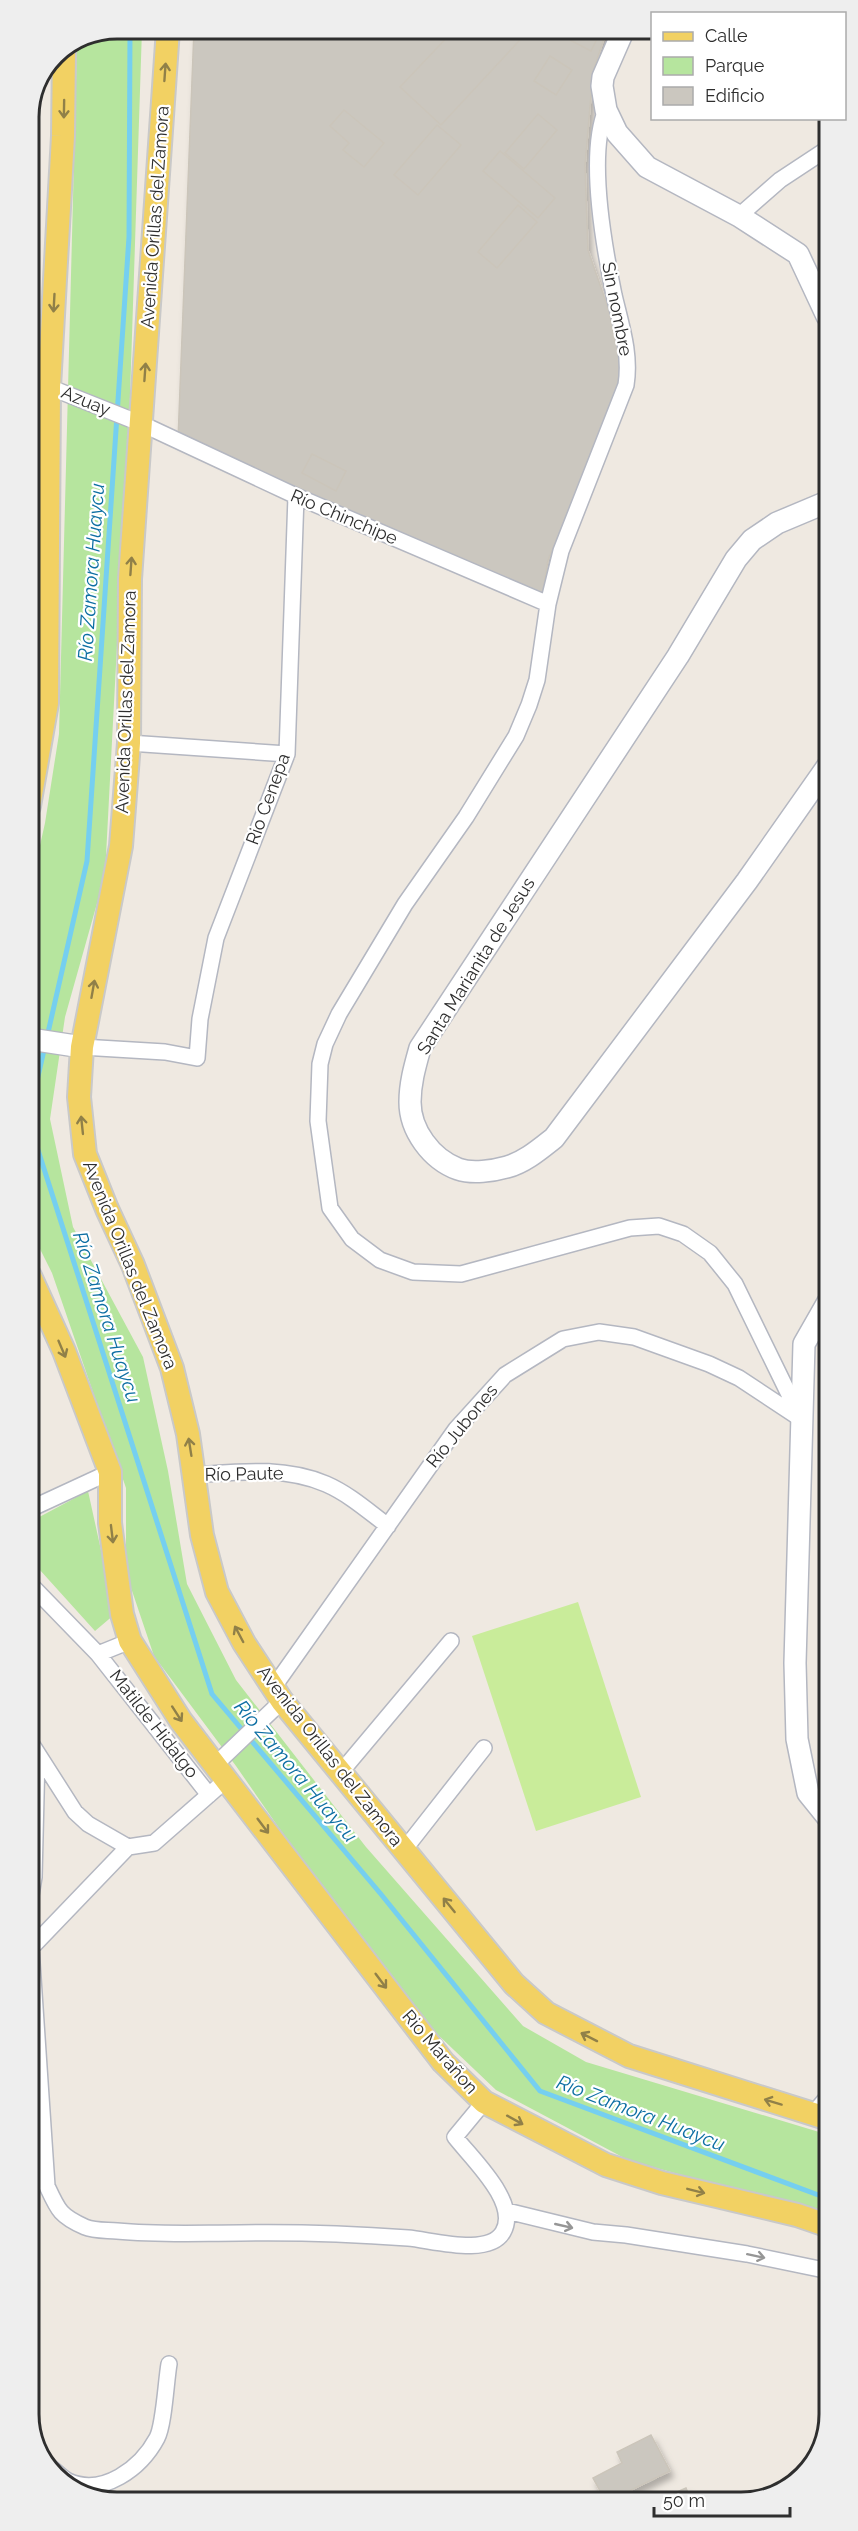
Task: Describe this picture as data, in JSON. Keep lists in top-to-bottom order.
{
  "streets": {
    "main road": ["Avenida Orillas del Zamora", "Santa Marianita de Jesus", "Rio Marañon"],
    "street": [
      "Sin nombre",
      "Azuay",
      "Río Chinchipe",
      "Rio Cenepa",
      "Río Jubones",
      "Río Paute",
      "Matilde Hidalgo"
    ]
  },
  "crossings": [
    ["Avenida Orillas del Zamora", "Azuay"],
    ["Avenida Orillas del Zamora", "Río Chinchipe"],
    ["Avenida Orillas del Zamora", "Rio Cenepa"],
    ["Avenida Orillas del Zamora", "Río Jubones"],
    ["Avenida Orillas del Zamora", "Río Paute"],
    ["Sin nombre", "Río Chinchipe"],
    ["Sin nombre", "Río Jubones"],
    ["Azuay", "Río Chinchipe"],
    ["Río Chinchipe", "Rio Cenepa"],
    ["Río Jubones", "Río Paute"],
    ["Río Jubones", "Matilde Hidalgo"],
    ["Río Jubones", "Rio Marañon"],
    ["Matilde Hidalgo", "Rio Marañon"]
  ],
  "one_way": ["Rio Marañon"],
  "water": ["Río Zamora Huaycu"],
  "legend": ["Calle", "Parque", "Edificio"],
  "scale_bar": "50 m"
}
